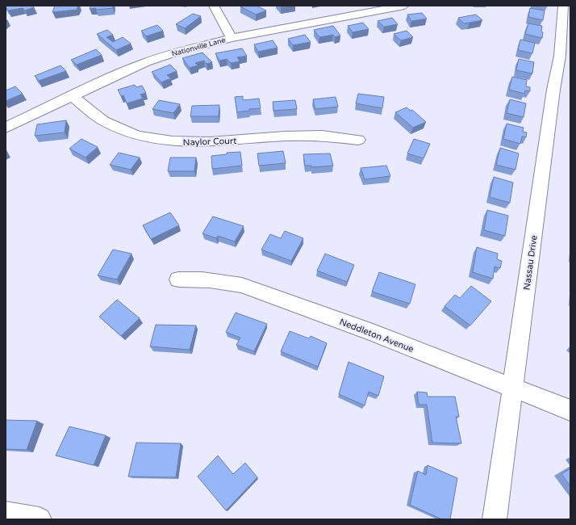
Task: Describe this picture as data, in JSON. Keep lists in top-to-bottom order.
{
  "streets": {
    "street": [
      "Nationville Lane",
      "Naylor Court",
      "Nassau Drive",
      "Neddleton Avenue"
    ]
  },
  "crossings": [
    ["Nationville Lane", "Naylor Court"],
    ["Nassau Drive", "Neddleton Avenue"]
  ]
}
